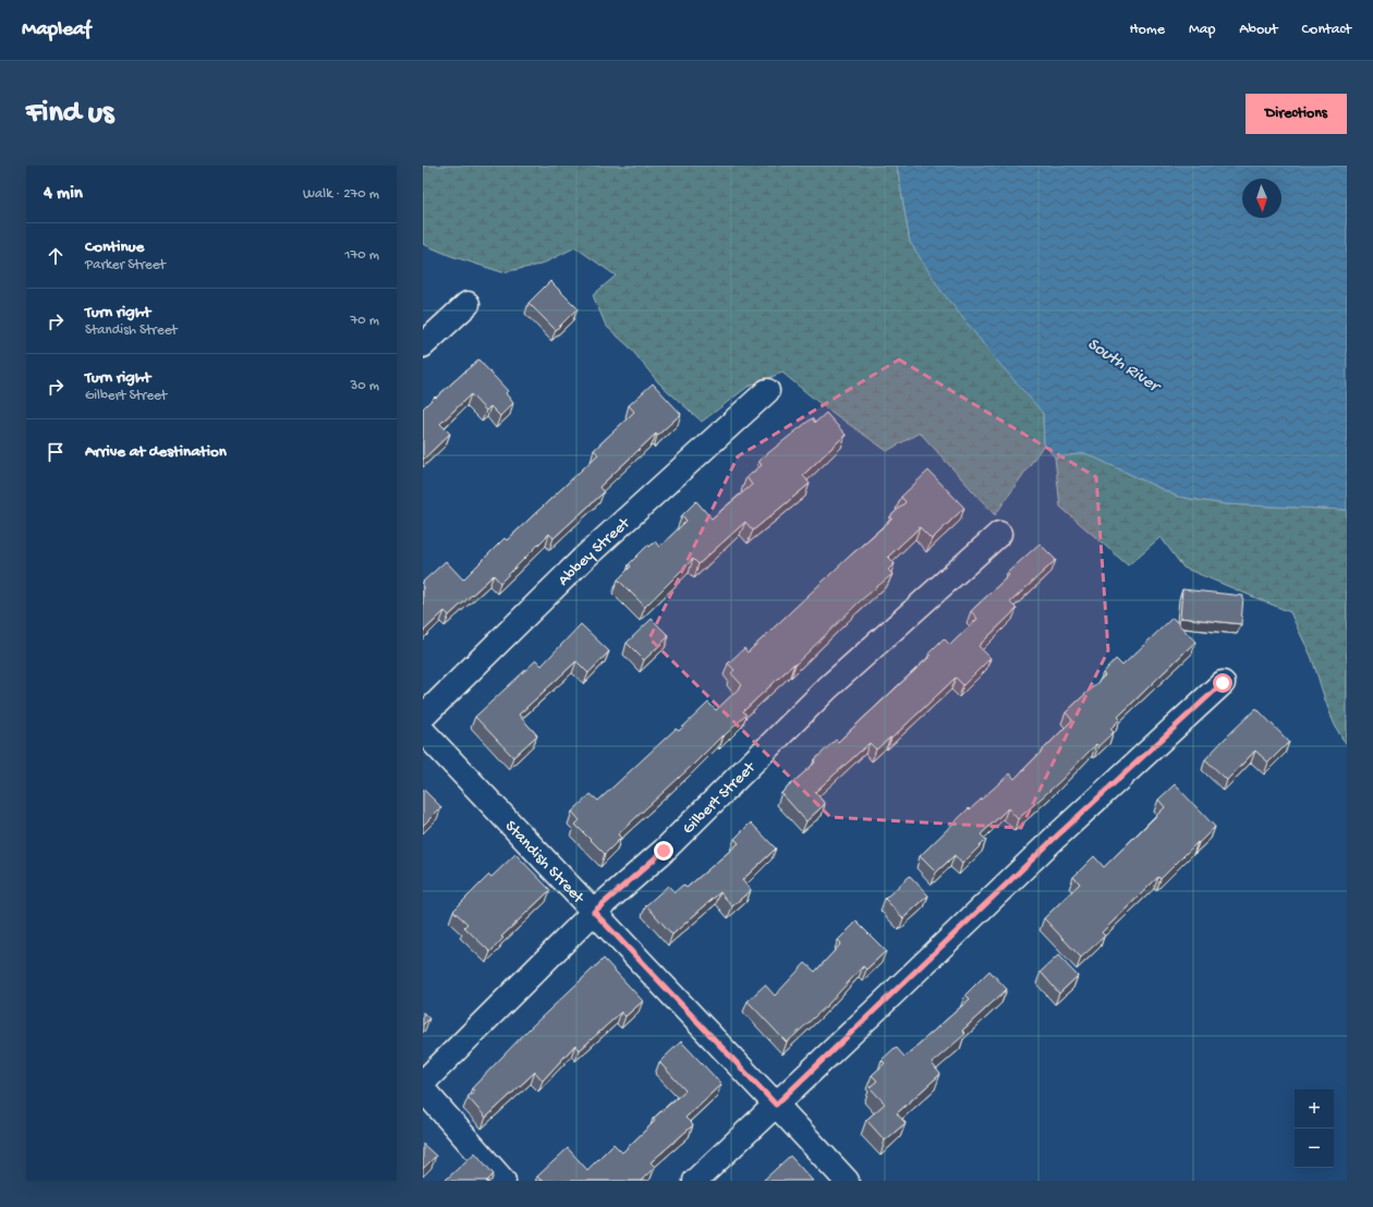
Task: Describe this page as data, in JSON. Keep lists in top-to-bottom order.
{
  "streets": {
    "street": ["Abbey Street", "Gilbert Street", "Standish Street"]
  },
  "crossings": [
    ["Gilbert Street", "Standish Street"]
  ],
  "water": ["South River"],
  "north": "bottom",
  "page": {
    "header": "Mapleaf",
    "nav": [
      "Home",
      "Map",
      "About",
      "Contact"
    ],
    "buttons": "Directions",
    "title": "Find us",
    "heading": ["4 min", "Walk · 270 m"],
    "list": [
      ["Continue", "Parker Street", "170 m"],
      ["Turn right", "Standish Street", "70 m"],
      ["Turn right", "Gilbert Street", "30 m"],
      "Arrive at destination"
    ],
    "map_buttons": ["+", "−"]
  }
}
